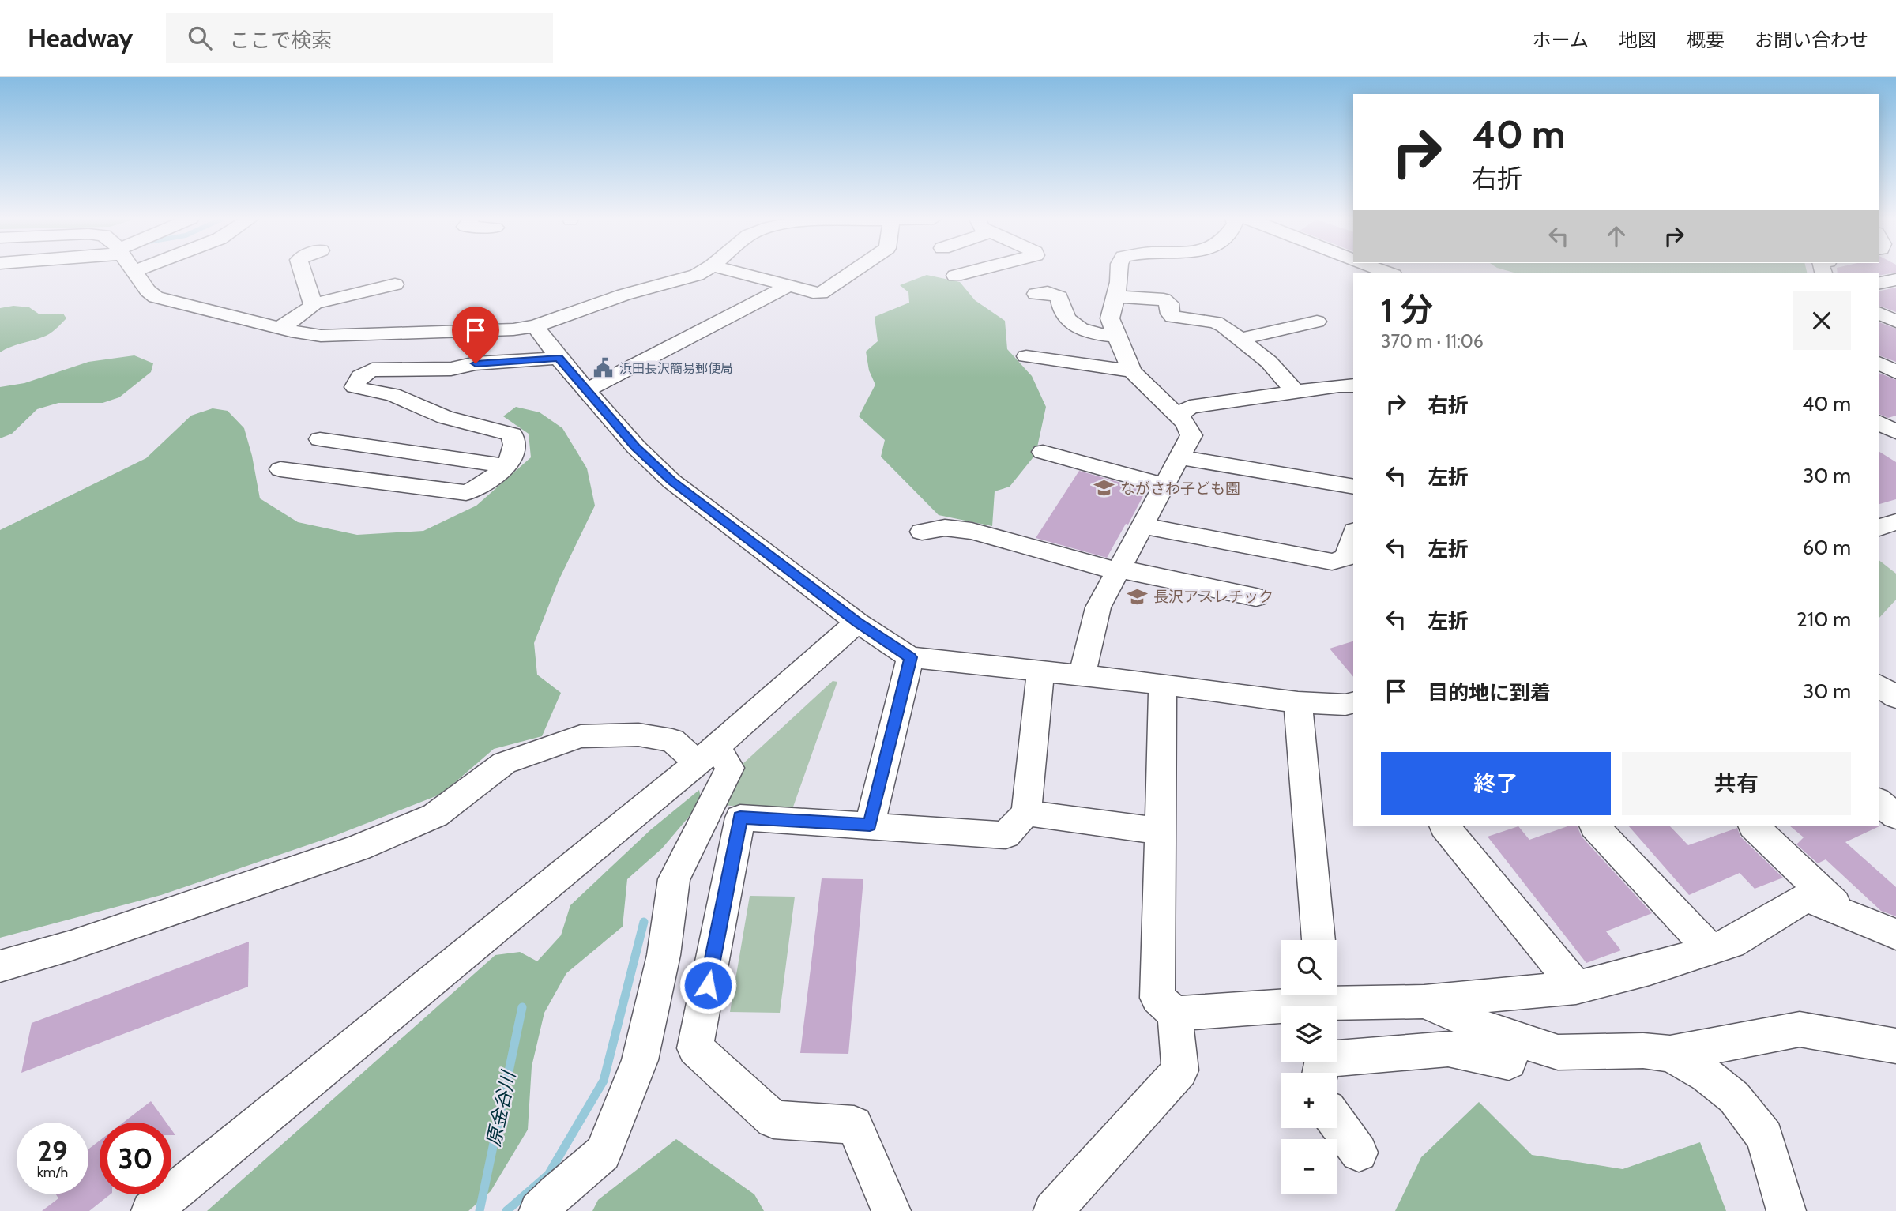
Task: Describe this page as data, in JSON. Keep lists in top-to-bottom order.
{
  "water": ["原金谷川"],
  "places": {
    "public building": ["浜田長沢簡易郵便局"],
    "school or university": ["ながさわ子ども園", "長沢アスレチック"]
  },
  "page": {
    "header": "Headway",
    "search": "ここで検索",
    "nav": [
      "ホーム",
      "地図",
      "概要",
      "お問い合わせ"
    ],
    "turn": ["40 m", "右折"],
    "heading": ["1 分", "370 m · 11:06"],
    "list": [
      {
        "name": "右折",
        "value": "40 m"
      },
      {
        "name": "左折",
        "value": "30 m"
      },
      {
        "name": "左折",
        "value": "60 m"
      },
      {
        "name": "左折",
        "value": "210 m"
      },
      {
        "name": "目的地に到着",
        "value": "30 m"
      }
    ],
    "buttons": ["終了", "共有"],
    "map_buttons": ["+", "−"],
    "speed": "29 km/h",
    "limit": "30"
  }
}
